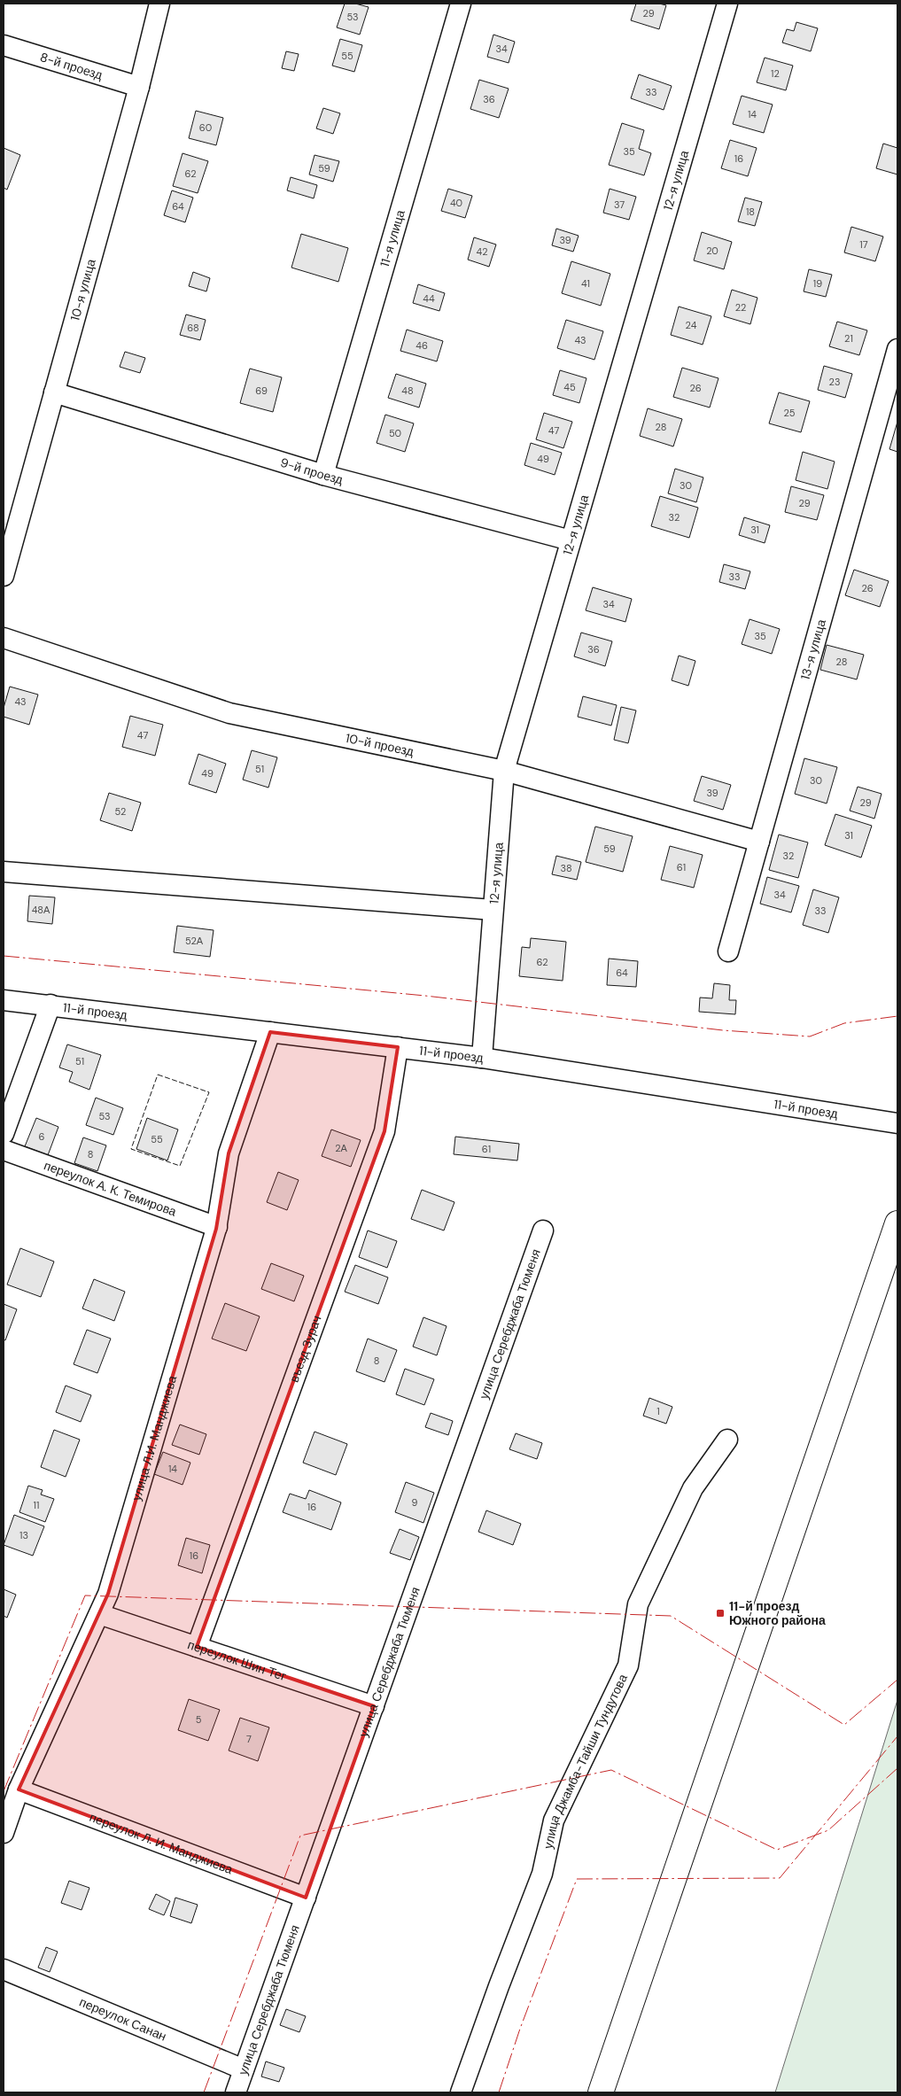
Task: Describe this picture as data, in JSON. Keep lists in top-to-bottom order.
{
  "streets": {
    "street": [
      "8-й проезд",
      "12-я улица",
      "11-я улица",
      "10-я улица",
      "9-й проезд",
      "13-я улица",
      "10-й проезд",
      "11-й проезд",
      "переулок А. К. Темирова",
      "улица Серебджаба Тюменя",
      "въезд Зурач",
      "улица Л.И. Манджиева",
      "переулок Шин Тег",
      "улица Джамба-Тайши Тундутова",
      "переулок Л. И. Манджиева",
      "переулок Санан"
    ]
  },
  "crossings": [
    ["8-й проезд", "10-я улица"],
    ["12-я улица", "9-й проезд"],
    ["12-я улица", "10-й проезд"],
    ["12-я улица", "11-й проезд"],
    ["11-я улица", "9-й проезд"],
    ["10-я улица", "9-й проезд"],
    ["13-я улица", "10-й проезд"],
    ["11-й проезд", "въезд Зурач"],
    ["11-й проезд", "улица Л.И. Манджиева"],
    ["переулок А. К. Темирова", "улица Л.И. Манджиева"],
    ["улица Серебджаба Тюменя", "переулок Шин Тег"],
    ["улица Серебджаба Тюменя", "переулок Л. И. Манджиева"],
    ["улица Серебджаба Тюменя", "переулок Санан"],
    ["въезд Зурач", "переулок Шин Тег"],
    ["улица Л.И. Манджиева", "переулок Шин Тег"],
    ["улица Л.И. Манджиева", "переулок Л. И. Манджиева"]
  ],
  "places": {
    "transit": ["11-й проезд Южного района"]
  },
  "house_numbers": [
    "29",
    "53",
    "34",
    "55",
    "12",
    "33",
    "36",
    "14",
    "60",
    "35",
    "16",
    "59",
    "62",
    "40",
    "37",
    "64",
    "18",
    "39",
    "17",
    "20",
    "42",
    "41",
    "19",
    "44",
    "22",
    "24",
    "68",
    "21",
    "43",
    "46",
    "23",
    "45",
    "26",
    "69",
    "48",
    "25",
    "28",
    "47",
    "50",
    "49",
    "30",
    "29",
    "32",
    "31",
    "33",
    "26",
    "34",
    "35",
    "36",
    "28",
    "43",
    "47",
    "51",
    "49",
    "30",
    "39",
    "29",
    "52",
    "31",
    "59",
    "32",
    "61",
    "38",
    "34",
    "48А",
    "33",
    "52А",
    "62",
    "64",
    "51",
    "53",
    "6",
    "55",
    "2А",
    "61",
    "8",
    "8",
    "1",
    "14",
    "9",
    "11",
    "16",
    "13",
    "16",
    "5",
    "7"
  ]
}
